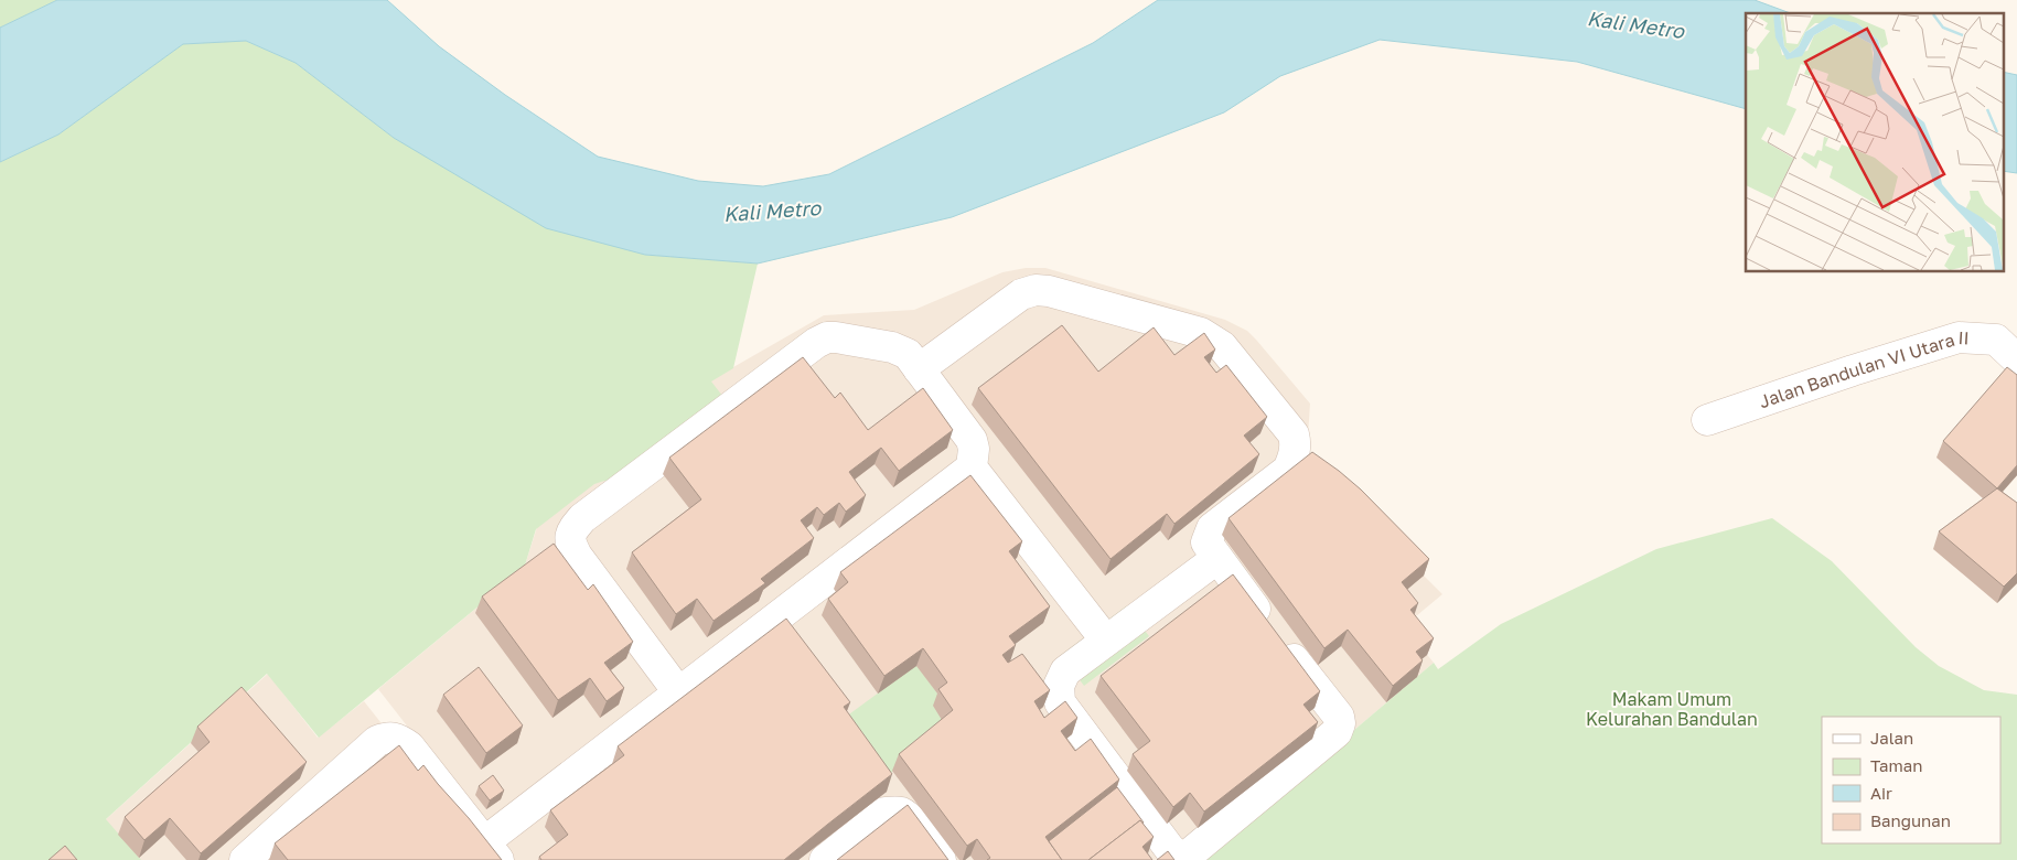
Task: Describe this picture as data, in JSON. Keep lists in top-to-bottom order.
{
  "streets": {
    "street": ["Jalan Bandulan VI Utara II"]
  },
  "water": ["Kali Metro"],
  "parks": ["Makam Umum Kelurahan Bandulan"],
  "legend": [
    "Jalan",
    "Taman",
    "Air",
    "Bangunan"
  ]
}
